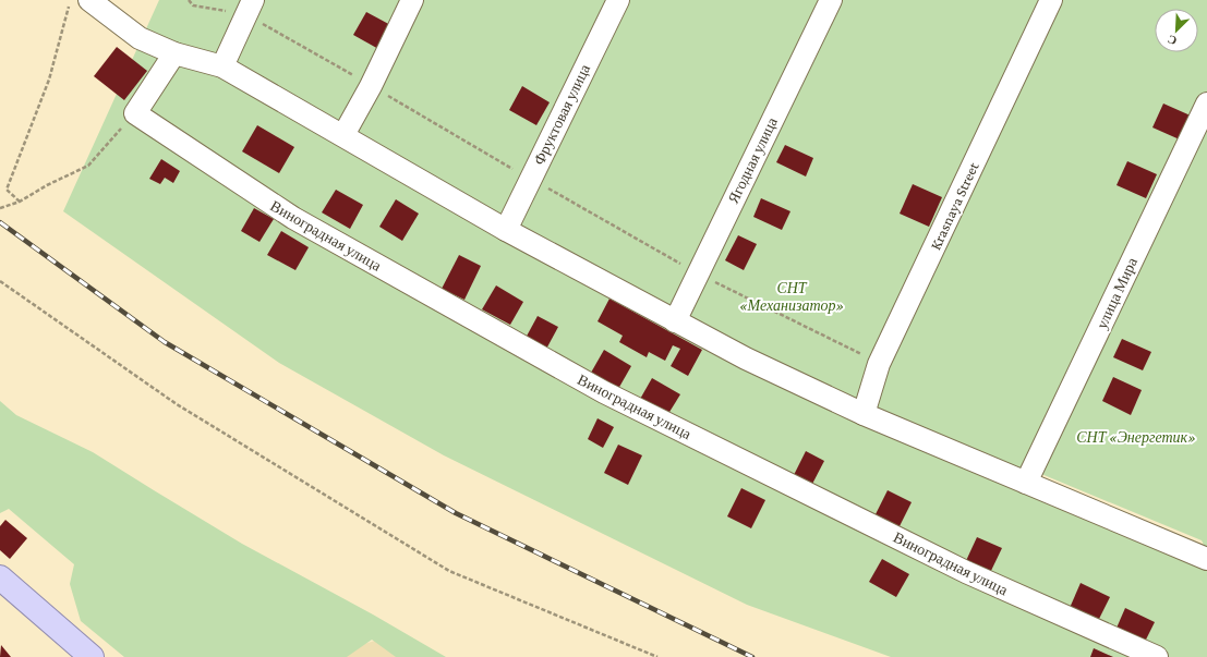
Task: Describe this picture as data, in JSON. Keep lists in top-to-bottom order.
{
  "streets": {
    "street": [
      "Фруктовая улица",
      "Ягодная улица",
      "Krasnaya Street",
      "Виноградная улица",
      "улица Мира"
    ]
  },
  "parks": ["СНТ «Механизатор»", "СНТ «Энергетик»"],
  "north": "bottom left"
}
